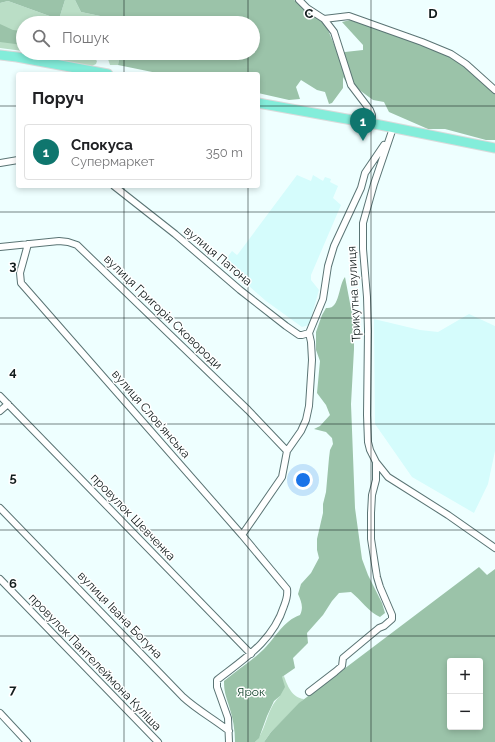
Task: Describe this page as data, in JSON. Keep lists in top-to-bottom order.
{
  "streets": {
    "street": [
      "вулиця Патона",
      "Трикутна вулиця",
      "вулиця Григорія Сковороди",
      "вулиця Слов'янська",
      "провулок Шевченка",
      "вулиця Івана Богуна",
      "провулок Пантелеймона Куліша"
    ]
  },
  "crossings": [
    ["вулиця Григорія Сковороди", "вулиця Слов'янська"],
    ["вулиця Слов'янська", "провулок Шевченка"]
  ],
  "parks": ["Ярок"],
  "page": {
    "search": "Пошук",
    "heading": "Поруч",
    "pins": "1",
    "list": [
      {
        "mark": "1",
        "name": "Спокуса",
        "note": "Супермаркет",
        "value": "350 m"
      }
    ],
    "map_buttons": ["+", "−"]
  },
  "grid": {
    "columns": ["C", "D"],
    "rows": [
      "3",
      "4",
      "5",
      "6",
      "7"
    ]
  }
}
